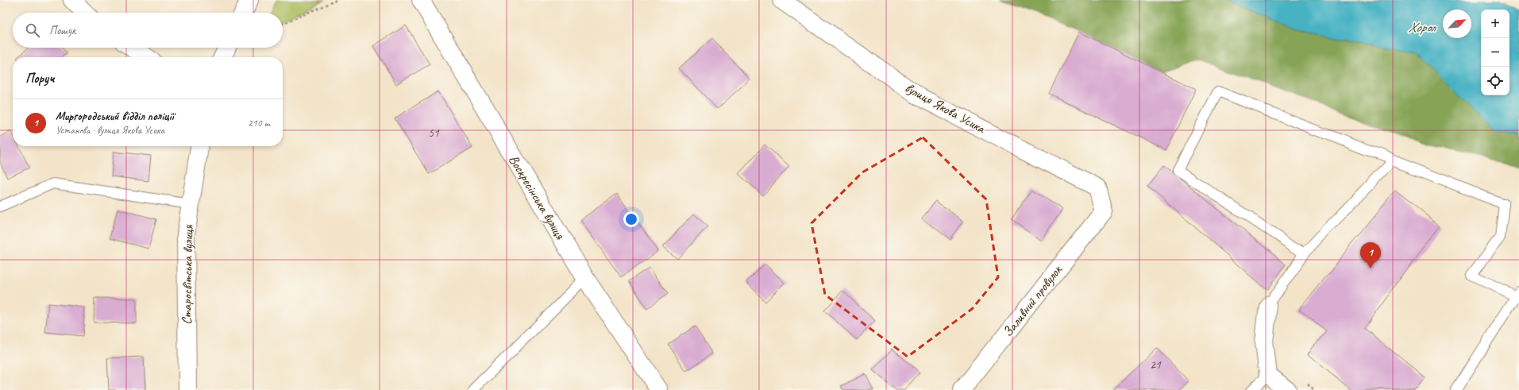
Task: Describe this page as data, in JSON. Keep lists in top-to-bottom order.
{
  "streets": {
    "street": [
      "вулиця Якова Усика",
      "Воскресінська вулиця",
      "Старосвітська вулиця",
      "Заливний провулок"
    ]
  },
  "crossings": [
    ["вулиця Якова Усика", "Заливний провулок"]
  ],
  "water": ["Хорол"],
  "house_numbers": ["51", "21"],
  "north": "top right",
  "page": {
    "map_buttons": ["+", "−"],
    "search": "Пошук",
    "heading": "Поруч",
    "list": [
      {
        "mark": "1",
        "name": "Миргородський відділ поліції",
        "note": "Установа · вулиця Якова Усика",
        "value": "210 m"
      }
    ],
    "pins": "1"
  }
}
